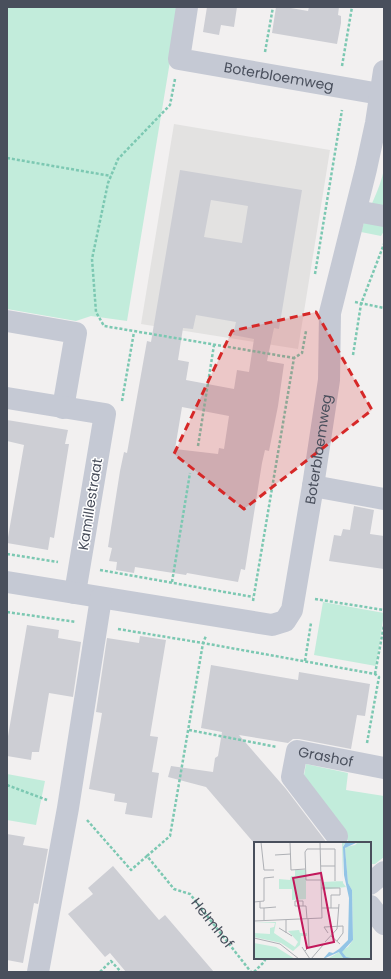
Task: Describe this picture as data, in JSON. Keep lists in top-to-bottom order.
{
  "streets": {
    "street": ["Boterbloemweg", "Kamillestraat", "Grashof"],
    "path": ["Helmhof"]
  },
  "crossings": [
    ["Boterbloemweg", "Kamillestraat"]
  ]
}
